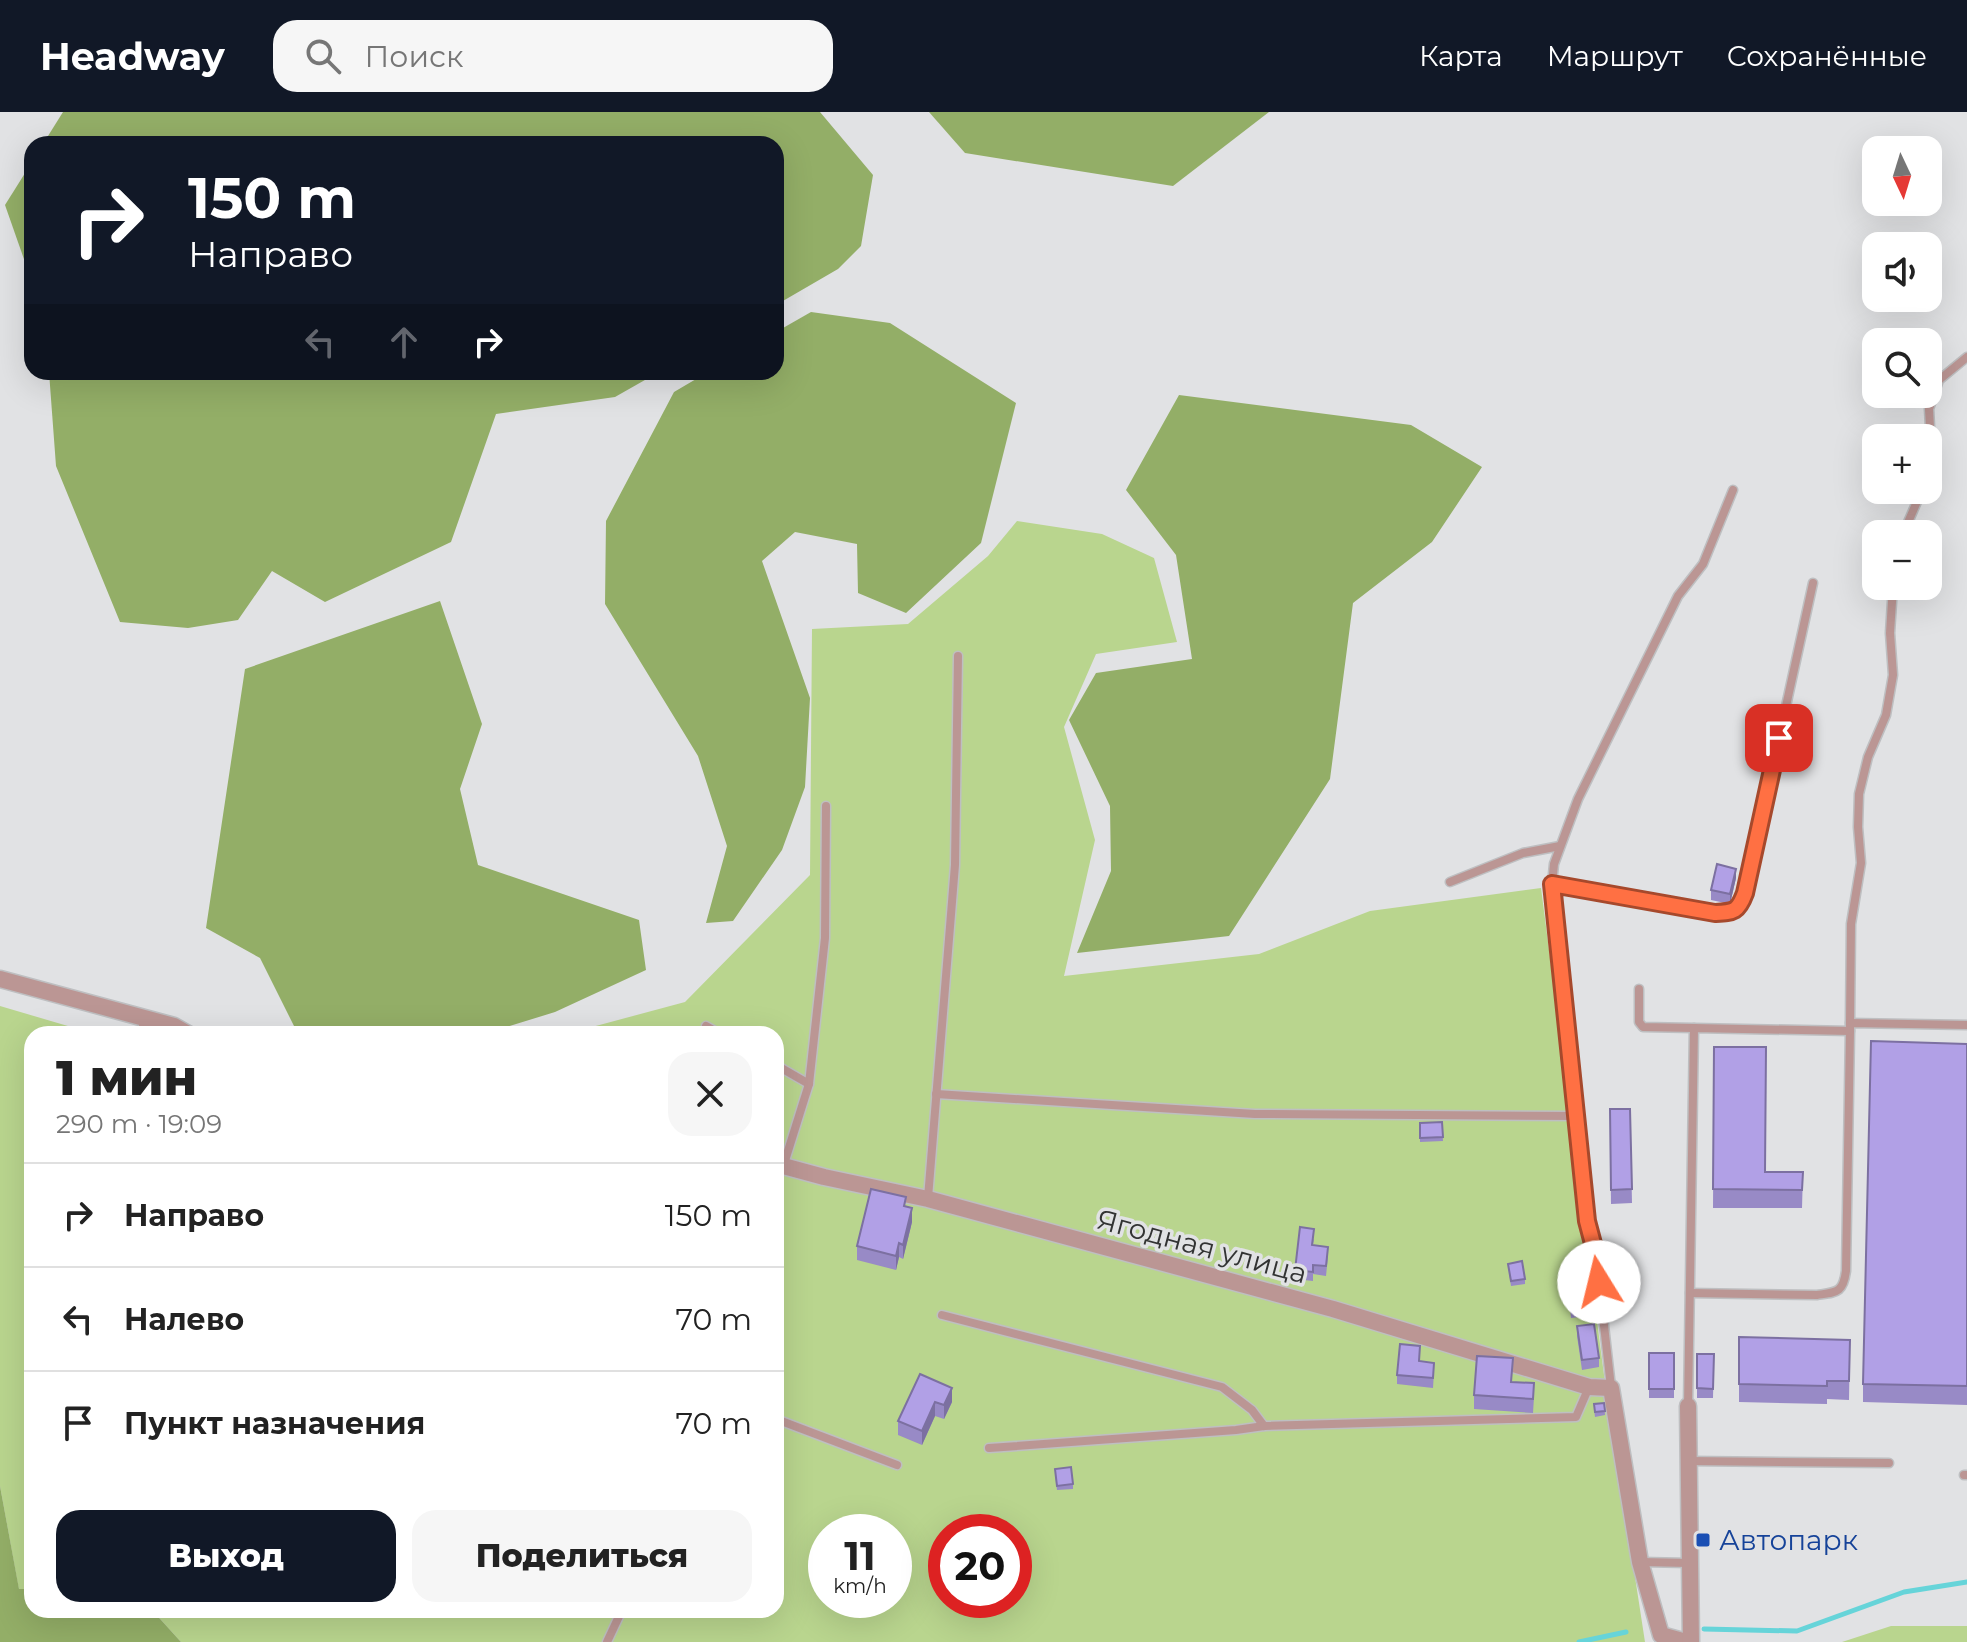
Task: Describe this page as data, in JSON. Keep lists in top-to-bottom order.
{
  "streets": {
    "street": ["Ягодная улица"]
  },
  "places": {
    "transit": ["Автопарк"]
  },
  "north": "bottom",
  "page": {
    "header": "Headway",
    "search": "Поиск",
    "nav": ["Карта", "Маршрут", "Сохранённые"],
    "map_buttons": ["+", "−"],
    "turn": ["150 m", "Направо"],
    "heading": ["1 мин", "290 m · 19:09"],
    "list": [
      {
        "name": "Направо",
        "value": "150 m"
      },
      {
        "name": "Налево",
        "value": "70 m"
      },
      {
        "name": "Пункт назначения",
        "value": "70 m"
      }
    ],
    "buttons": ["Выход", "Поделиться"],
    "speed": "11 km/h",
    "limit": "20"
  }
}
